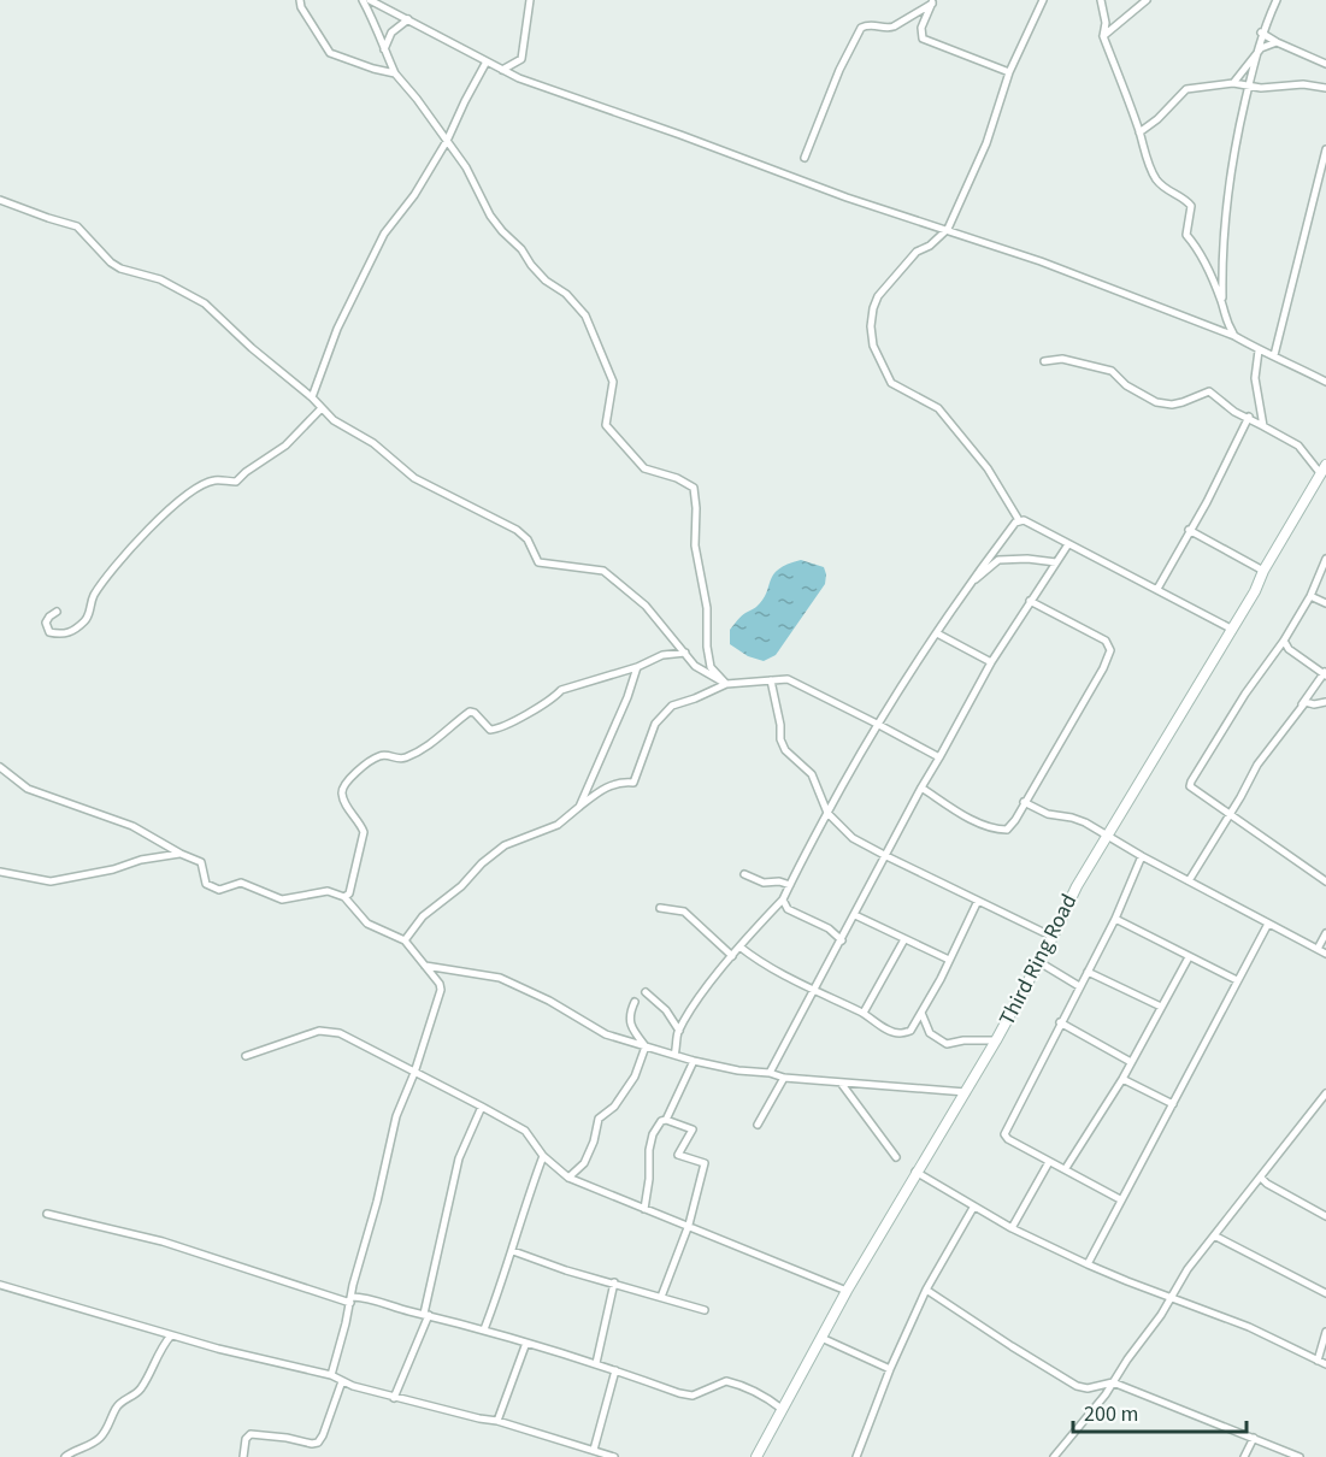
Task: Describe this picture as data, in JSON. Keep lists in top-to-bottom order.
{
  "streets": {
    "street": ["Third Ring Road"]
  },
  "scale_bar": "200 m"
}
